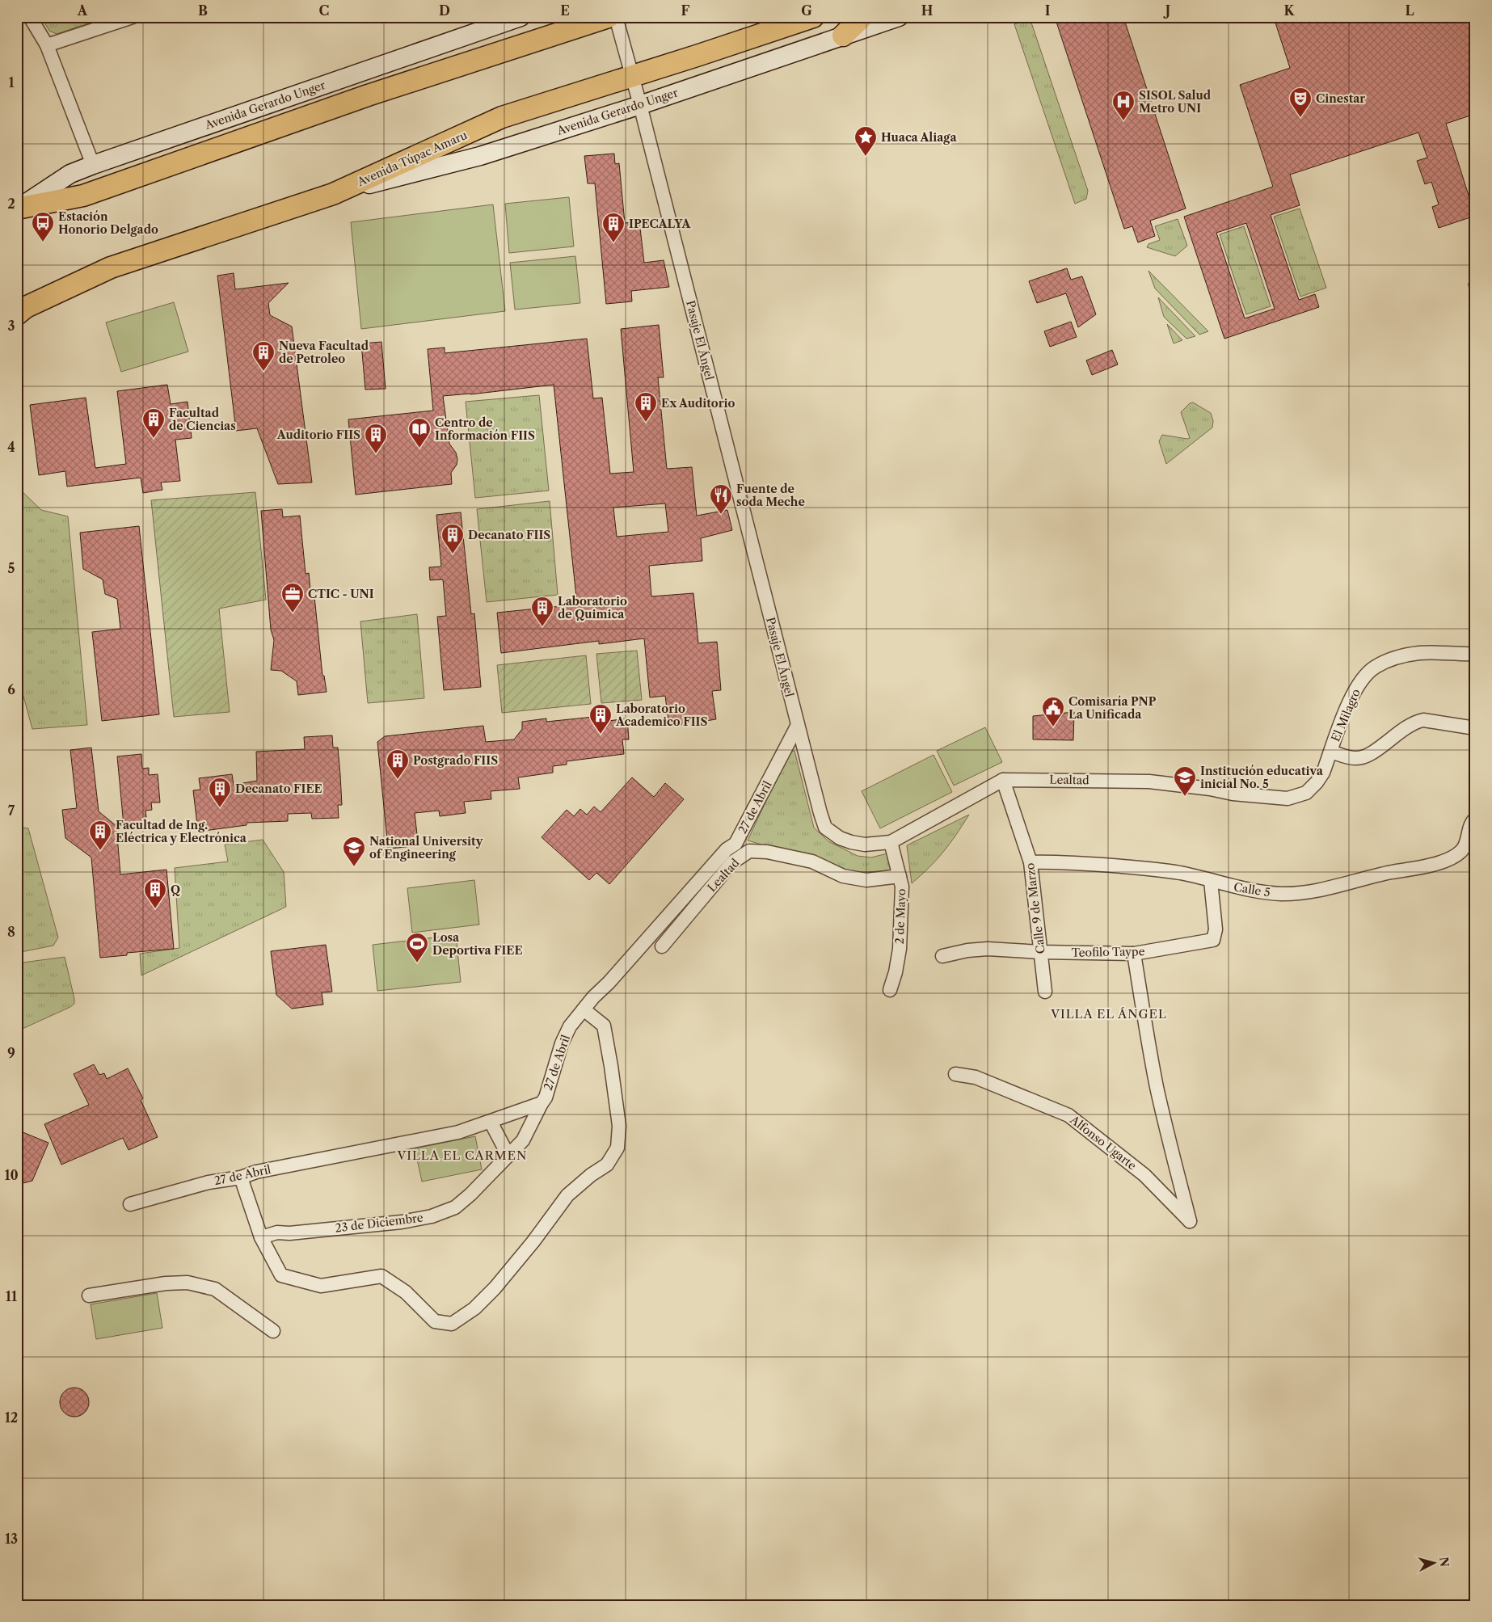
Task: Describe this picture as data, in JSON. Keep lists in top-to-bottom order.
{
  "streets": {
    "main road": ["Avenida Túpac Amaru"],
    "street": [
      "Avenida Gerardo Unger",
      "Pasaje El Ángel",
      "El Milagro",
      "Lealtad",
      "27 de Abril",
      "Calle 5",
      "Calle 9 de Marzo",
      "2 de Mayo",
      "Teofilo Taype",
      "Alfonso Ugarte",
      "23 de Diciembre"
    ]
  },
  "crossings": [
    ["Avenida Gerardo Unger", "Avenida Túpac Amaru"],
    ["Avenida Gerardo Unger", "Pasaje El Ángel"],
    ["Avenida Túpac Amaru", "Pasaje El Ángel"],
    ["Pasaje El Ángel", "Lealtad"],
    ["Pasaje El Ángel", "27 de Abril"],
    ["El Milagro", "Lealtad"],
    ["Lealtad", "Calle 9 de Marzo"],
    ["Lealtad", "2 de Mayo"],
    ["27 de Abril", "23 de Diciembre"],
    ["Calle 5", "Calle 9 de Marzo"],
    ["Calle 5", "Teofilo Taype"],
    ["Calle 9 de Marzo", "Teofilo Taype"],
    ["Teofilo Taype", "Alfonso Ugarte"]
  ],
  "districts": ["VILLA EL ÁNGEL", "VILLA EL CARMEN"],
  "places": {
    "theatre": ["Cinestar"],
    "hospital": ["SISOL Salud Metro UNI"],
    "place": ["Huaca Aliaga"],
    "bus stop": ["Estación Honorio Delgado"],
    "building": [
      "IPECALYA",
      "Nueva Facultad de Petroleo",
      "Ex Auditorio",
      "Facultad de Ciencias",
      "Auditorio FIIS",
      "Decanato FIIS",
      "Laboratorio de Quimica",
      "Laboratorio Academico FIIS",
      "Postgrado FIIS",
      "Decanato FIEE",
      "Facultad de Ing. Eléctrica y Electrónica",
      "Q"
    ],
    "library": ["Centro de Información FIIS"],
    "restaurant": ["Fuente de soda Meche"],
    "office": ["CTIC - UNI"],
    "public building": ["Comisaría PNP La Unificada"],
    "school or university": ["Institución educativa inicial No. 5", "National University of Engineering"],
    "sports": ["Losa Deportiva FIEE"]
  },
  "north": "right",
  "grid": {
    "columns": [
      "A",
      "B",
      "C",
      "D",
      "E",
      "F",
      "G",
      "H",
      "I",
      "J",
      "K",
      "L"
    ],
    "rows": [
      "1",
      "2",
      "3",
      "4",
      "5",
      "6",
      "7",
      "8",
      "9",
      "10",
      "11",
      "12",
      "13"
    ]
  }
}
